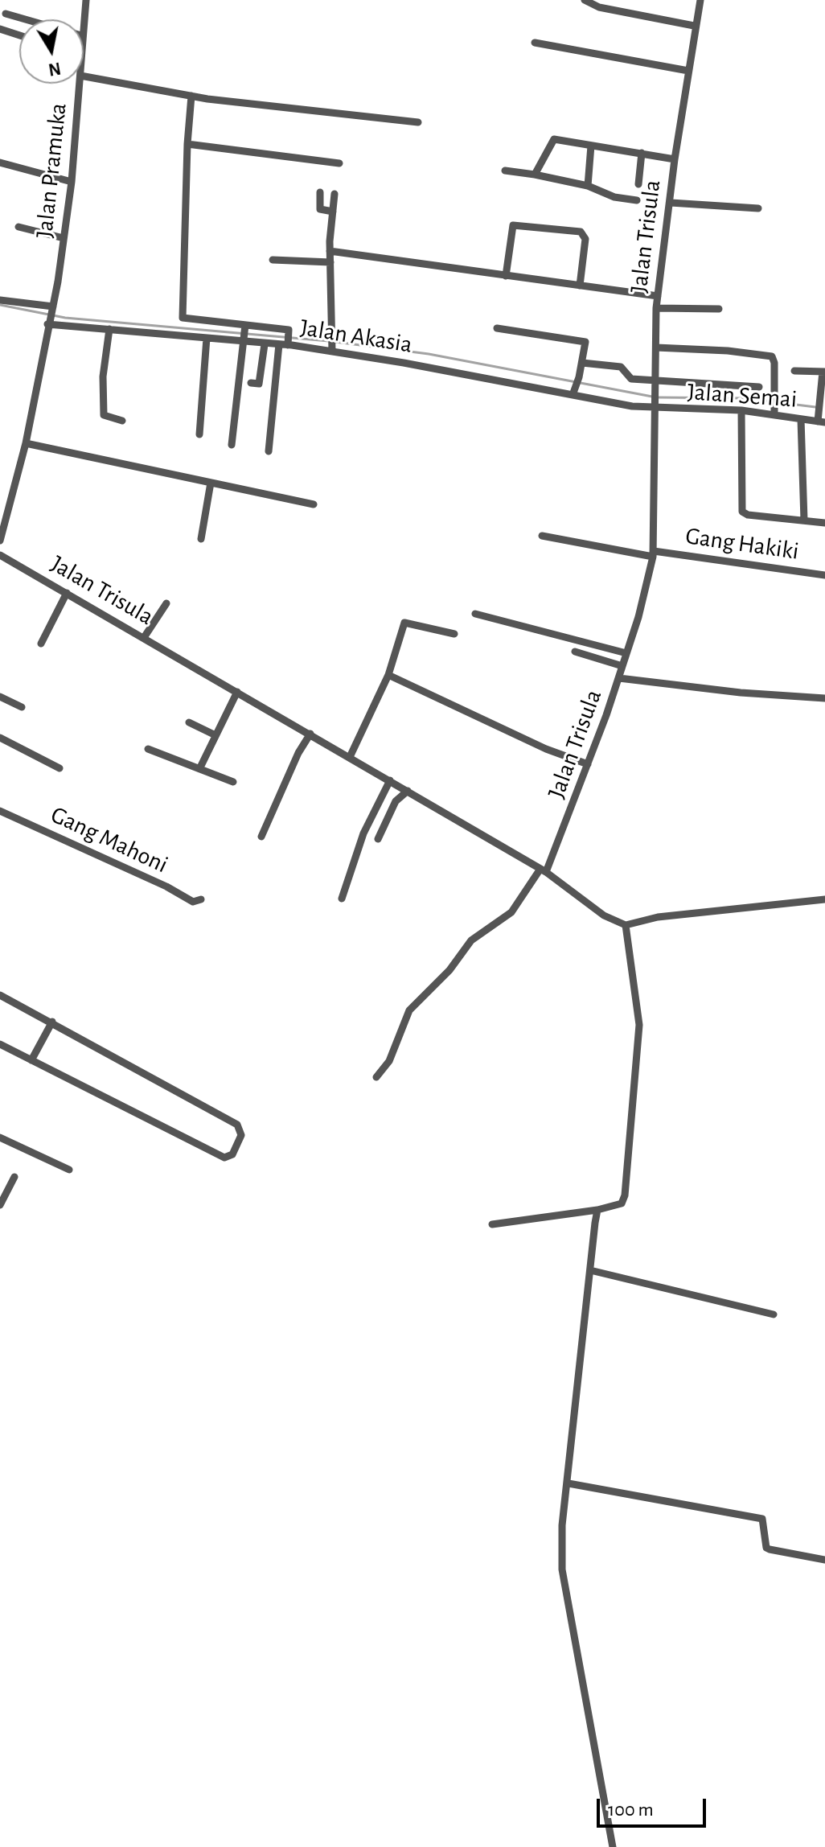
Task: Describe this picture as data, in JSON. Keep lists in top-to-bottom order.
{
  "streets": {
    "street": [
      "Jalan Pramuka",
      "Jalan Trisula",
      "Jalan Akasia",
      "Jalan Semai",
      "Gang Hakiki",
      "Gang Mahoni"
    ]
  },
  "crossings": [
    ["Jalan Pramuka", "Jalan Akasia"],
    ["Jalan Trisula", "Jalan Akasia"],
    ["Jalan Trisula", "Jalan Semai"],
    ["Jalan Trisula", "Gang Hakiki"],
    ["Jalan Akasia", "Jalan Semai"]
  ],
  "scale_bar": "100 m",
  "north": "bottom"
}
